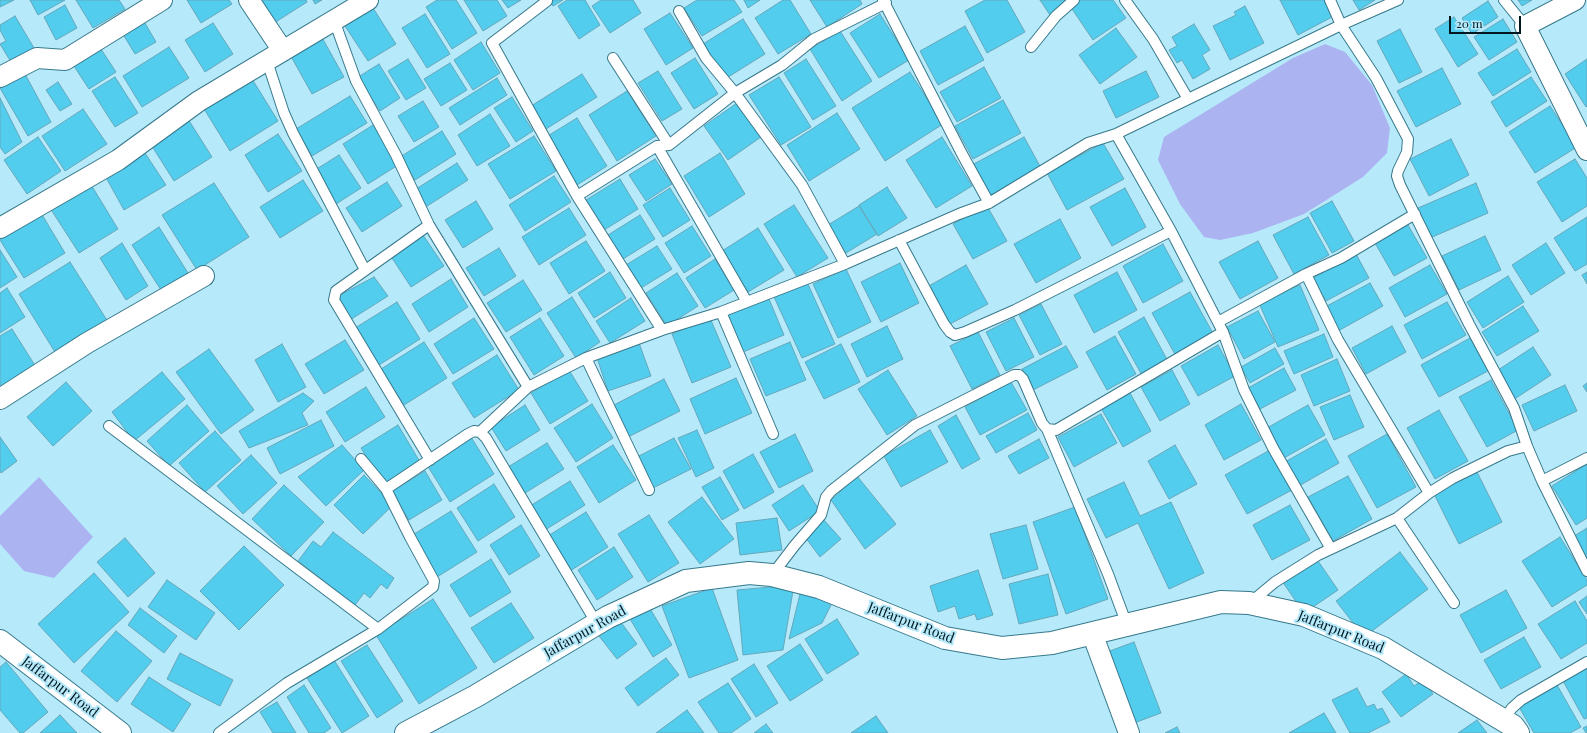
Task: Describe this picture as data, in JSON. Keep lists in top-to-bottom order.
{
  "streets": {
    "street": ["Jaffarpur Road"]
  },
  "scale_bar": "20 m"
}
